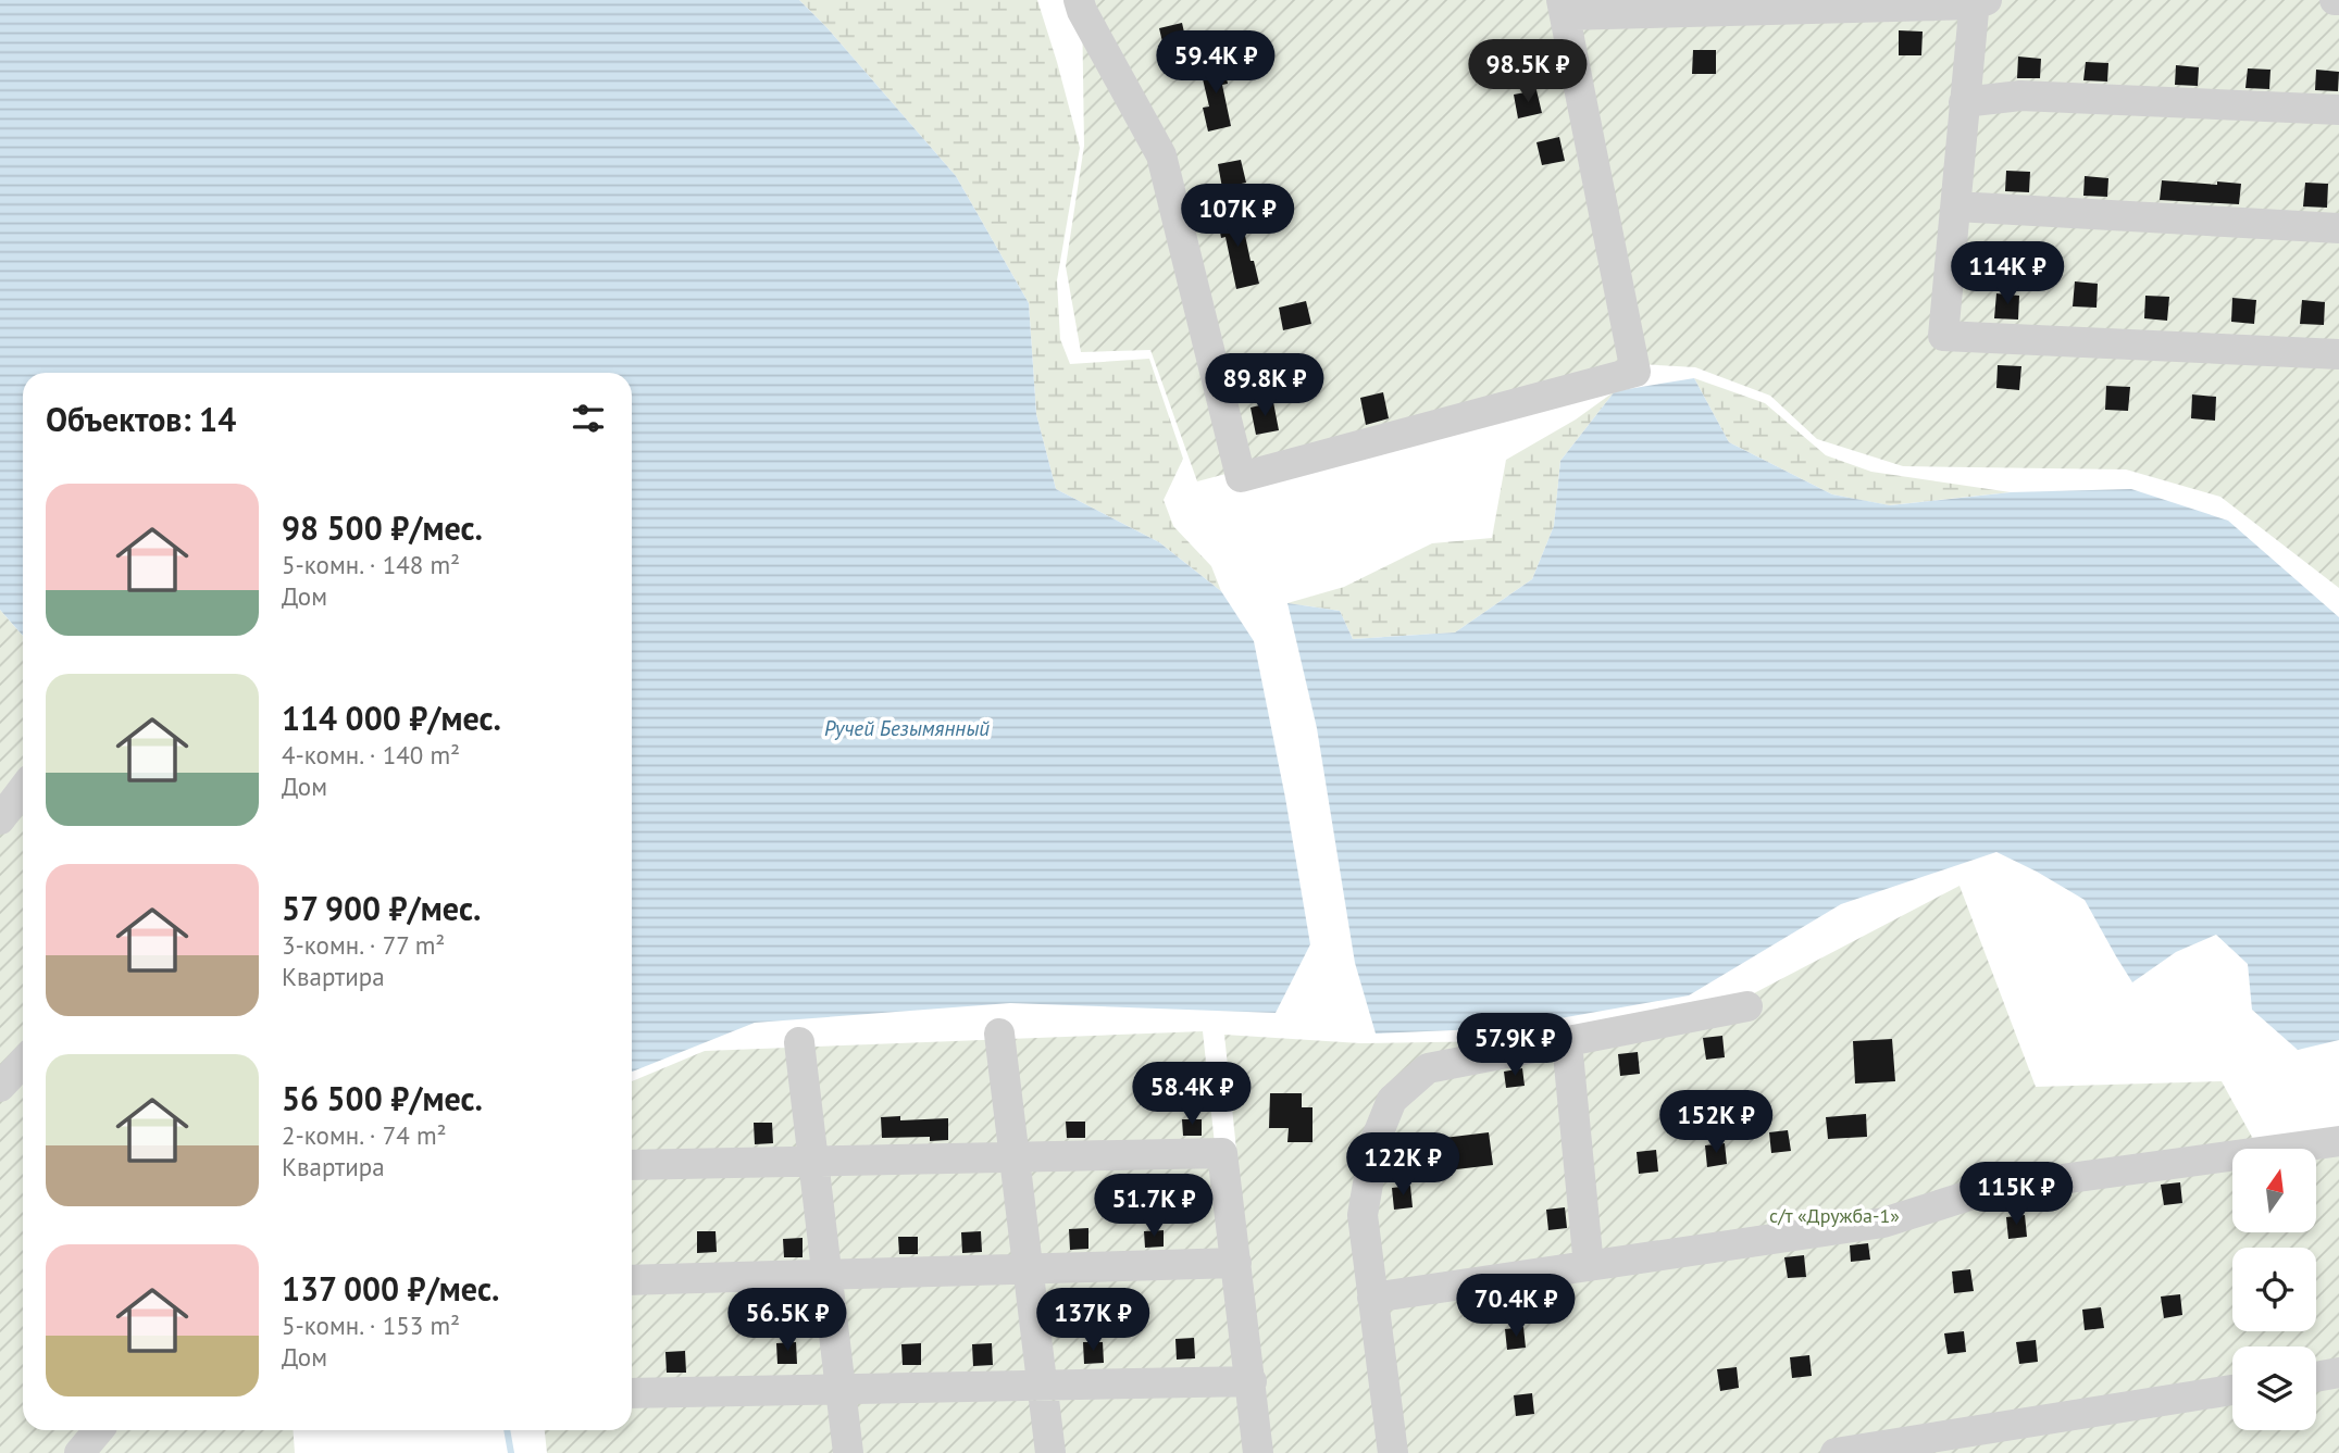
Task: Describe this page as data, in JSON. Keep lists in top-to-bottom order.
{
  "water": ["Ручей Безымянный"],
  "parks": ["с/т «Дружба-1»"],
  "north": "top",
  "page": {
    "price": [
      "59.4K ₽",
      "98.5K ₽",
      "107K ₽",
      "114K ₽",
      "89.8K ₽",
      "57.9K ₽",
      "58.4K ₽",
      "152K ₽",
      "122K ₽",
      "115K ₽",
      "51.7K ₽",
      "70.4K ₽",
      "56.5K ₽",
      "137K ₽"
    ],
    "heading": "Объектов: 14",
    "list": [
      {
        "name": "98 500 ₽/мес.",
        "note": "5-комн. · 148 m² · Дом"
      },
      {
        "name": "114 000 ₽/мес.",
        "note": "4-комн. · 140 m² · Дом"
      },
      {
        "name": "57 900 ₽/мес.",
        "note": "3-комн. · 77 m² · Квартира"
      },
      {
        "name": "56 500 ₽/мес.",
        "note": "2-комн. · 74 m² · Квартира"
      },
      {
        "name": "137 000 ₽/мес.",
        "note": "5-комн. · 153 m² · Дом"
      }
    ]
  }
}
